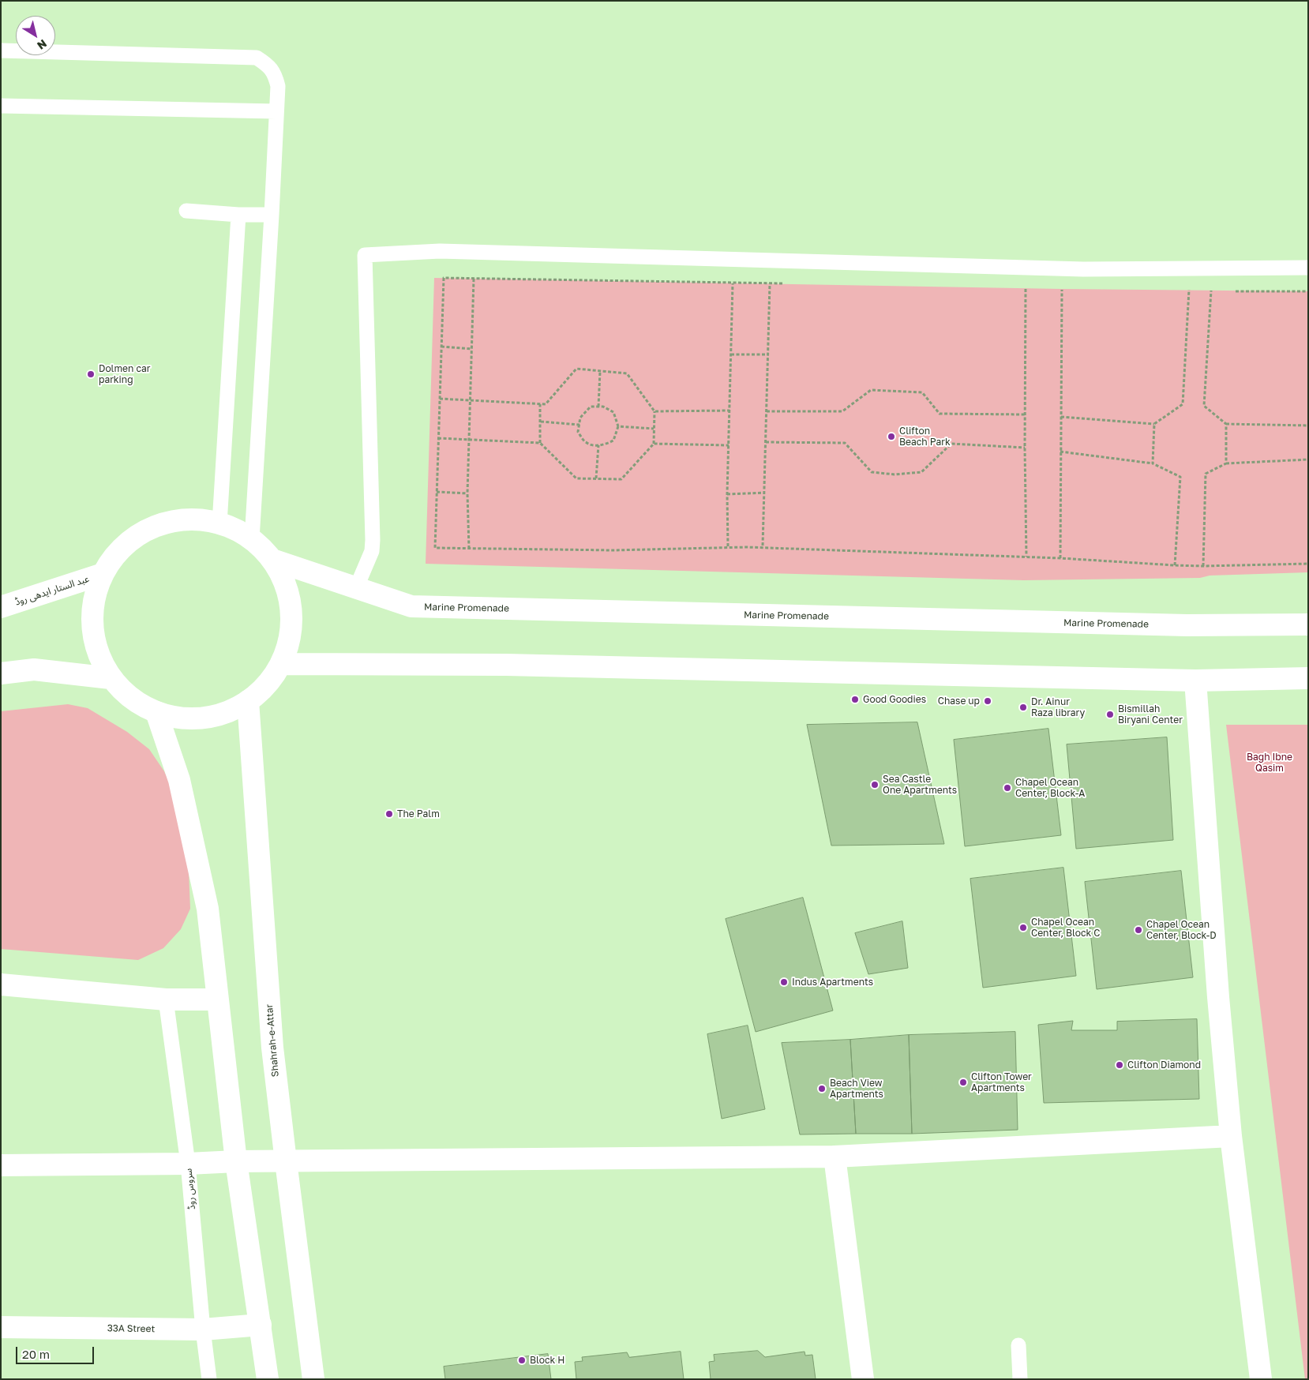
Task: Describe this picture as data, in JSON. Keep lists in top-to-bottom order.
{
  "streets": {
    "main road": [
      "عبد الستار ایدھی روڈ",
      "Marine Promenade",
      "Shahrah-e-Attar",
      "33A Street"
    ],
    "lane": ["سروس روڈ"]
  },
  "crossings": [
    ["سروس روڈ", "33A Street"]
  ],
  "parks": ["Bagh Ibne Qasim"],
  "places": [
    "Dolmen car parking",
    "Clifton Beach Park",
    "Good Goodies",
    "Chase up",
    "Dr. Ainur Raza library",
    "Bismillah Biryani Center",
    "Sea Castle One Apartments",
    "Chapel Ocean Center, Block-A",
    "The Palm",
    "Chapel Ocean Center, Block C",
    "Chapel Ocean Center, Block-D",
    "Indus Apartments",
    "Clifton Diamond",
    "Clifton Tower Apartments",
    "Beach View Apartments",
    "Block H"
  ],
  "scale_bar": "20 m",
  "north": "bottom right"
}
